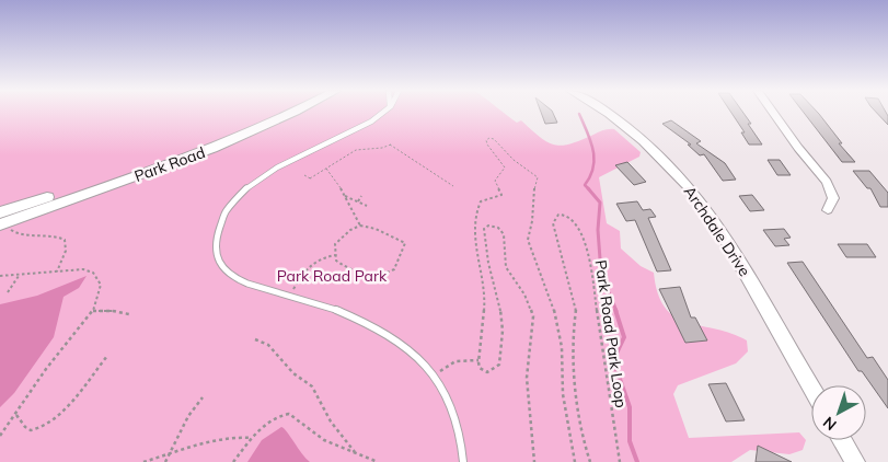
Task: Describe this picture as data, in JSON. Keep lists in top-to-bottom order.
{
  "streets": {
    "main road": ["Park Road"],
    "street": ["Archdale Drive"],
    "path": ["Park Road Park Loop"]
  },
  "parks": ["Park Road Park"],
  "north": "bottom left"
}
